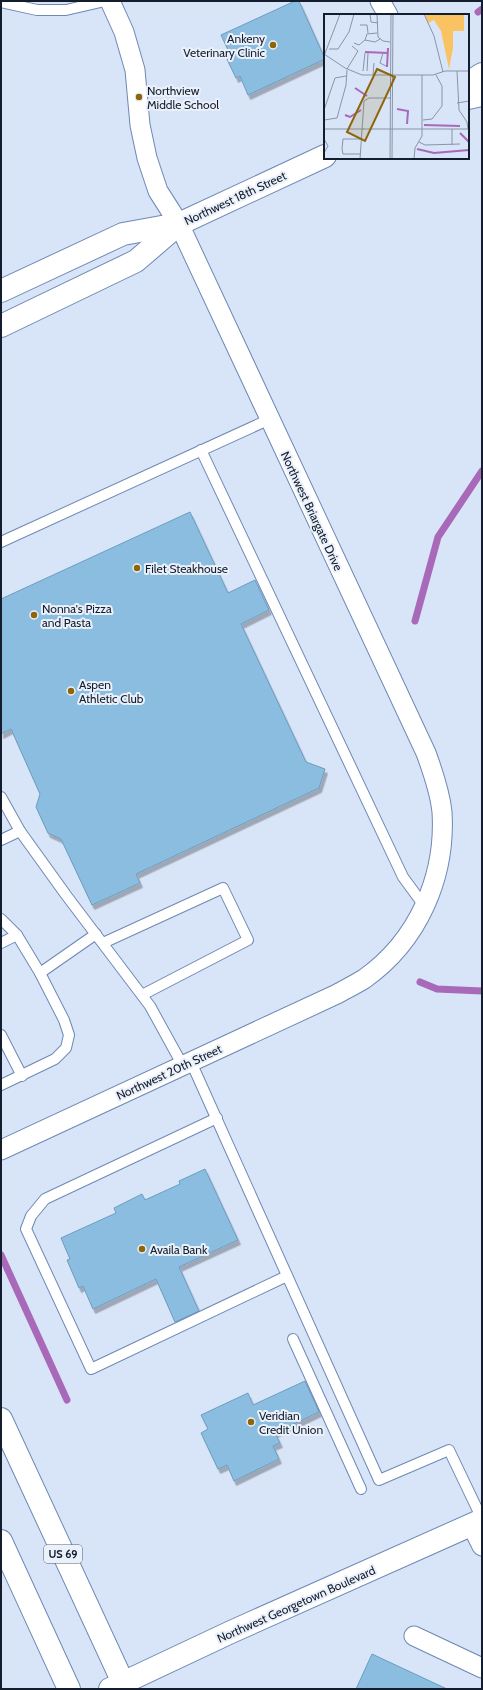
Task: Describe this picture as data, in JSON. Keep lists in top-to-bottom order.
{
  "streets": {
    "main road": ["Northwest 18th Street", "US 69", "Northwest Georgetown Boulevard"],
    "street": ["Northwest Briargate Drive", "Northwest 20th Street"]
  },
  "crossings": [
    ["Northwest 18th Street", "Northwest Briargate Drive"],
    ["Northwest Briargate Drive", "Northwest 20th Street"],
    ["US 69", "Northwest Georgetown Boulevard"]
  ],
  "places": [
    "Ankeny Veterinary Clinic",
    "Northview Middle School",
    "Filet Steakhouse",
    "Nonna's Pizza and Pasta",
    "Aspen Athletic Club",
    "Availa Bank",
    "Veridian Credit Union"
  ]
}
